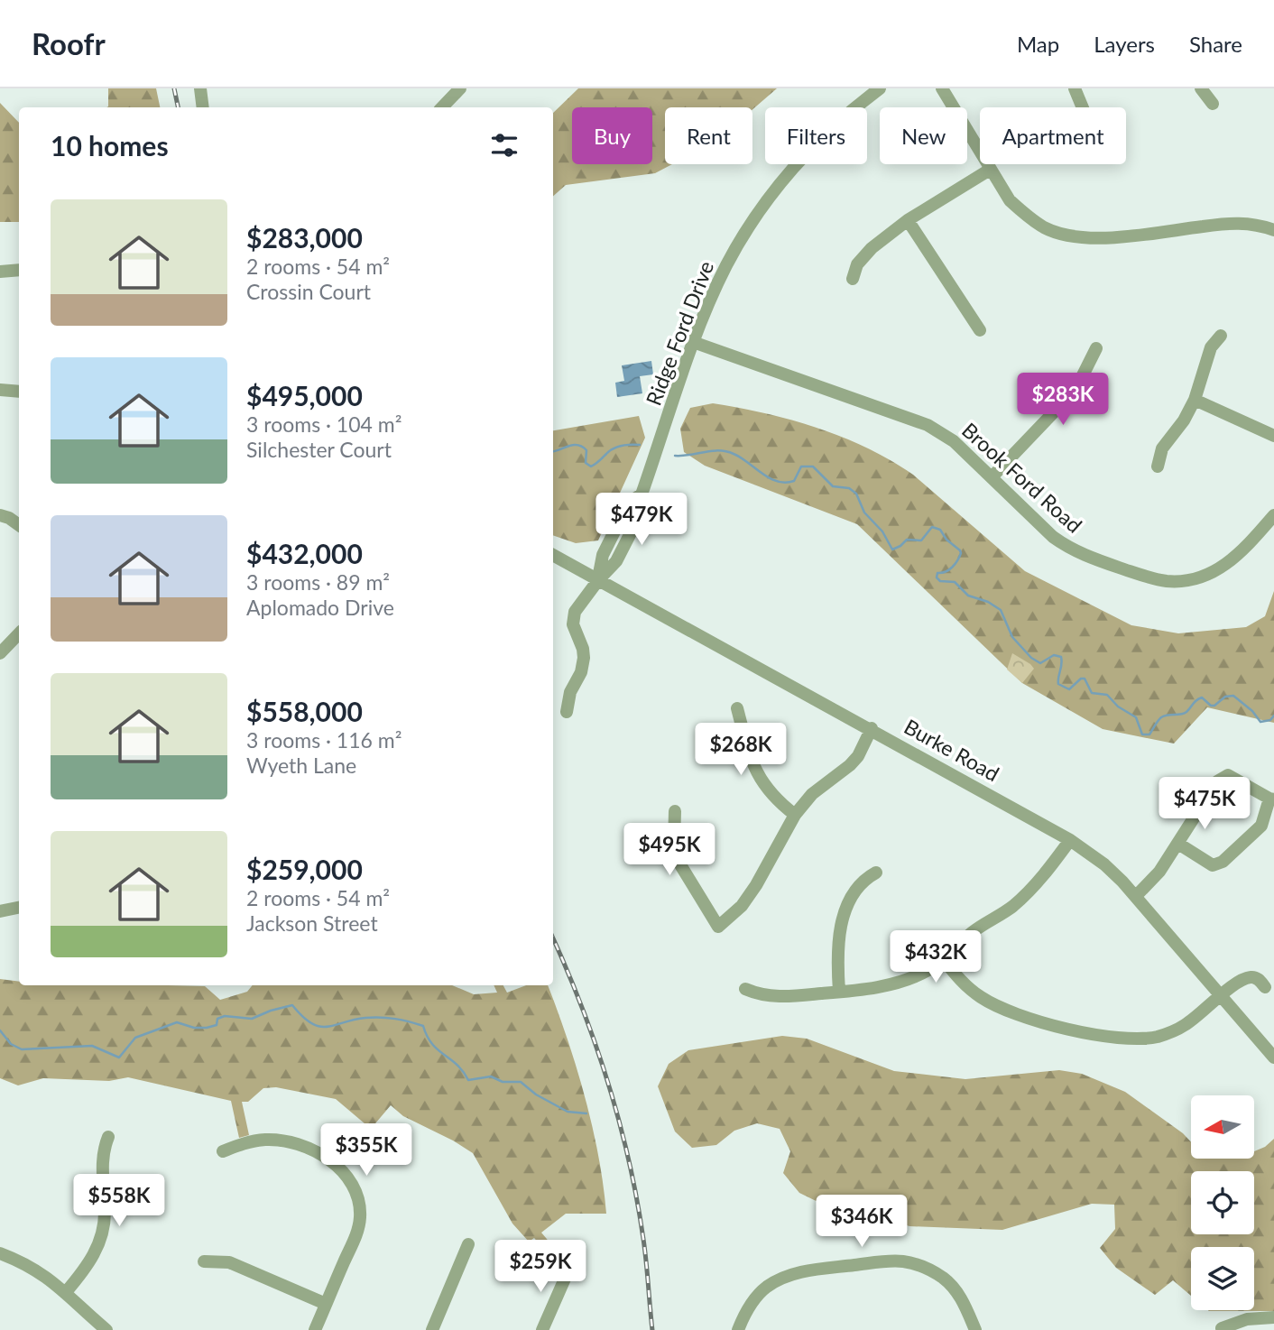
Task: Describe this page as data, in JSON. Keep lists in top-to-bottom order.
{
  "streets": {
    "street": ["Ridge Ford Drive", "Brook Ford Road", "Burke Road"]
  },
  "crossings": [
    ["Ridge Ford Drive", "Brook Ford Road"],
    ["Ridge Ford Drive", "Burke Road"]
  ],
  "north": "left",
  "page": {
    "header": "Roofr",
    "nav": ["Map", "Layers", "Share"],
    "chip": [
      "Buy",
      "Rent",
      "Filters",
      "New",
      "Apartment"
    ],
    "heading": "10 homes",
    "list": [
      {
        "name": "$283,000",
        "note": "2 rooms · 54 m² · Crossin Court"
      },
      {
        "name": "$495,000",
        "note": "3 rooms · 104 m² · Silchester Court"
      },
      {
        "name": "$432,000",
        "note": "3 rooms · 89 m² · Aplomado Drive"
      },
      {
        "name": "$558,000",
        "note": "3 rooms · 116 m² · Wyeth Lane"
      },
      {
        "name": "$259,000",
        "note": "2 rooms · 54 m² · Jackson Street"
      }
    ],
    "price": [
      "$283K",
      "$479K",
      "$268K",
      "$475K",
      "$495K",
      "$432K",
      "$355K",
      "$558K",
      "$346K",
      "$259K"
    ]
  }
}
